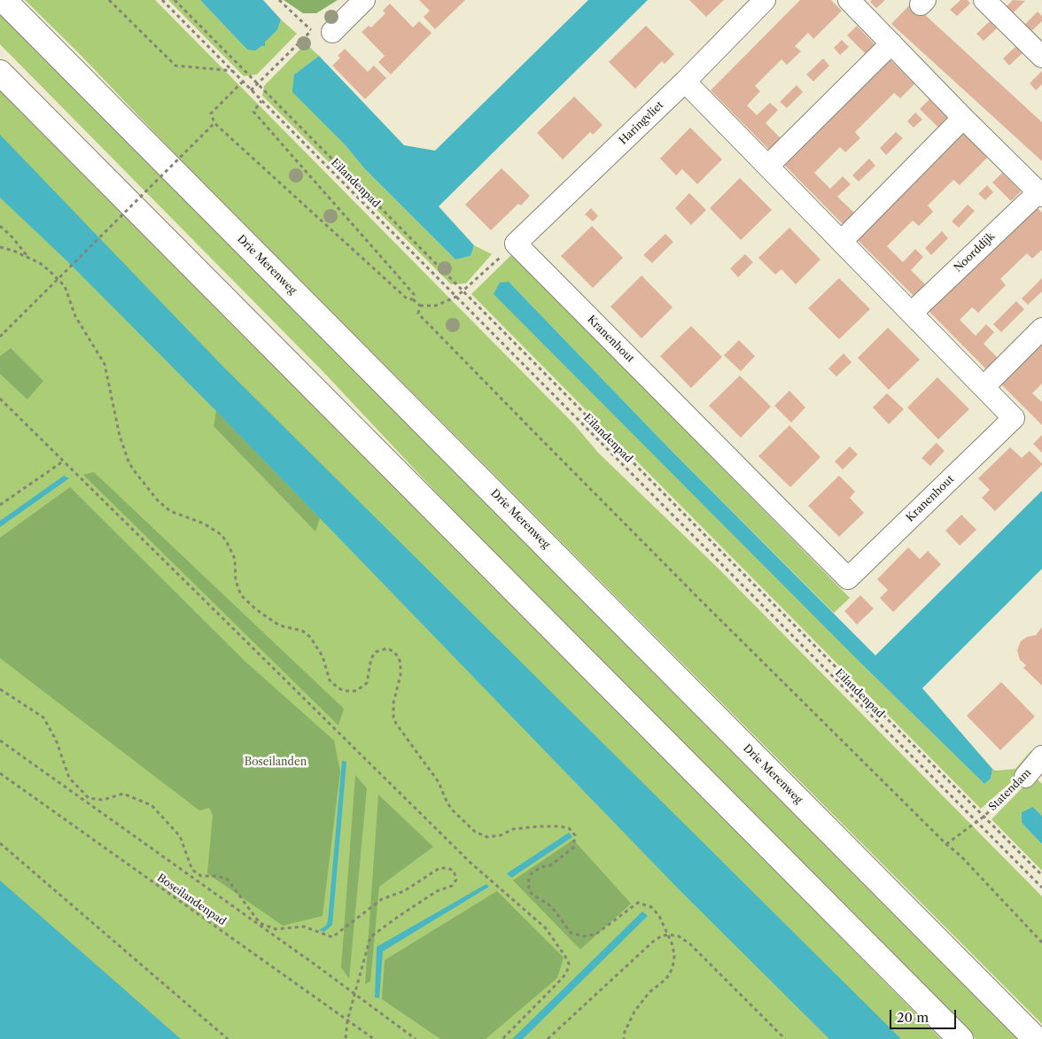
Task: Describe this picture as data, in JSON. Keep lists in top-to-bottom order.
{
  "streets": {
    "highway": ["Drie Merenweg"],
    "street": [
      "Haringvliet",
      "Noorddijk",
      "Kranenhout",
      "Statendam"
    ],
    "path": ["Eilandenpad", "Boseilandenpad"]
  },
  "crossings": [
    ["Haringvliet", "Kranenhout"],
    ["Eilandenpad", "Statendam"],
    ["Noorddijk", "Kranenhout"]
  ],
  "parks": ["Boseilanden"],
  "scale_bar": "20 m"
}
